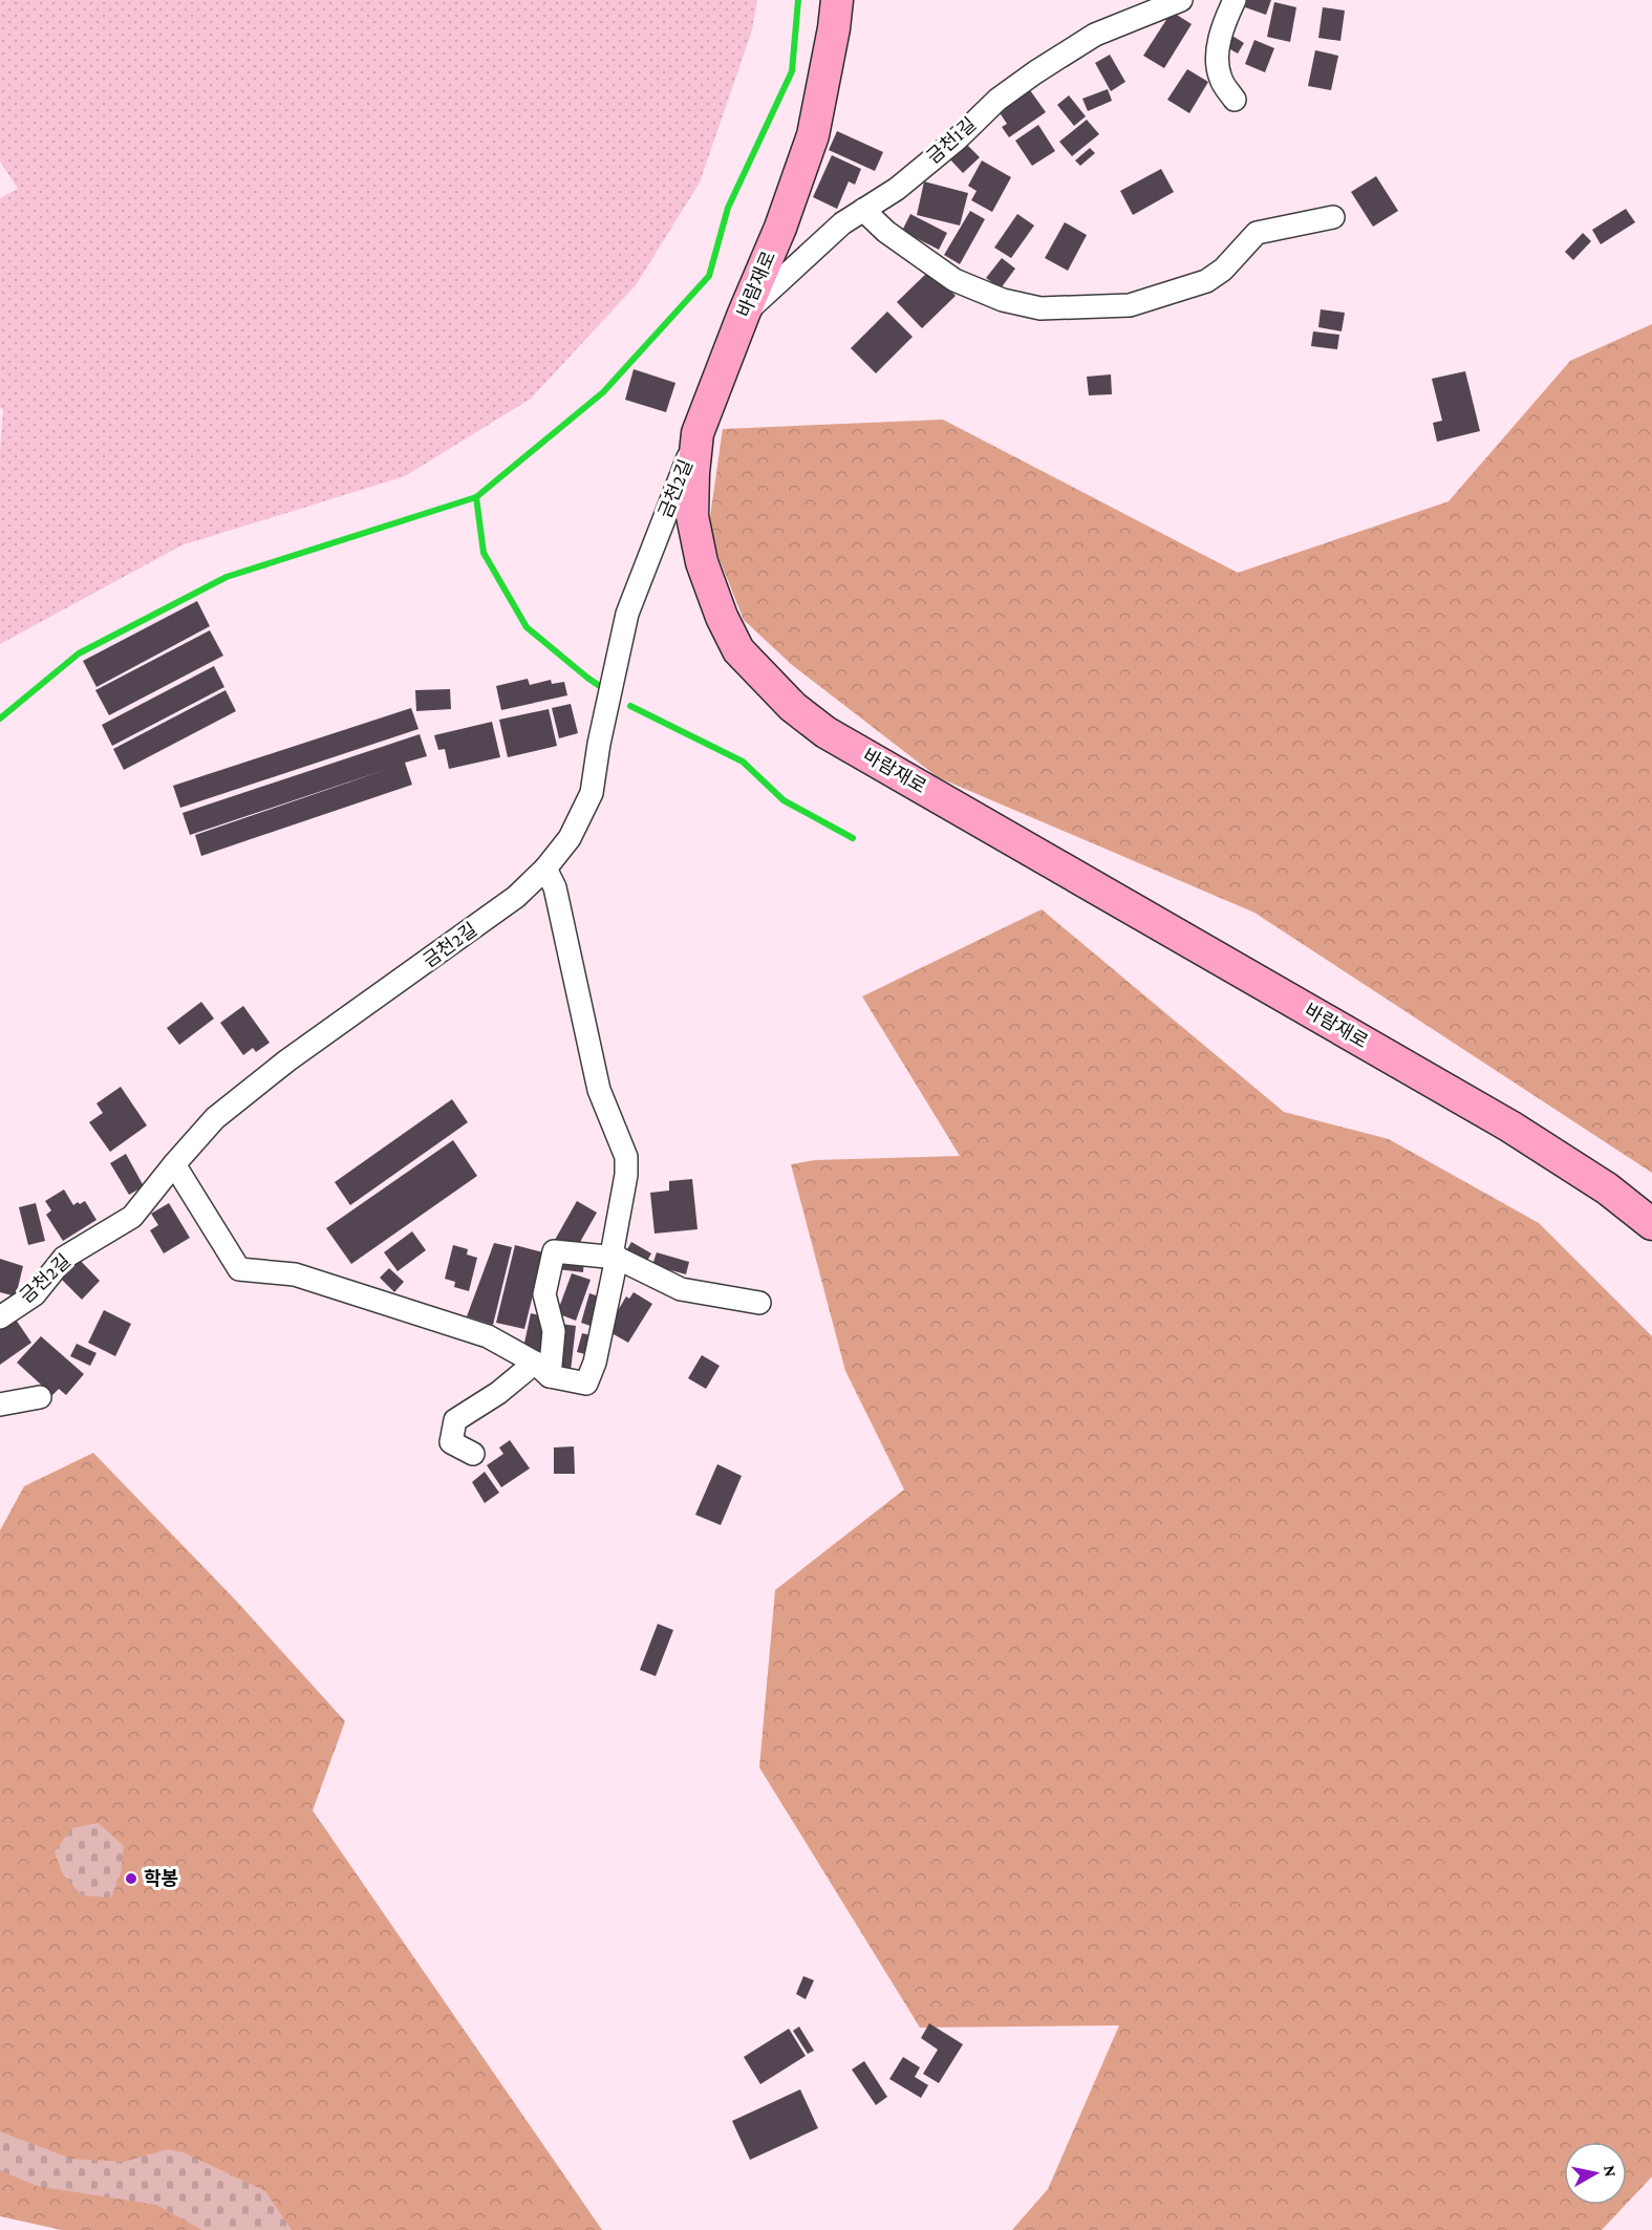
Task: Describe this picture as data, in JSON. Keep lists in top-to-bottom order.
{
  "streets": {
    "street": ["금천1길", "바람재로", "금천2길"]
  },
  "crossings": [
    ["금천1길", "바람재로"],
    ["바람재로", "금천2길"]
  ],
  "places": ["학봉"],
  "north": "right"
}
